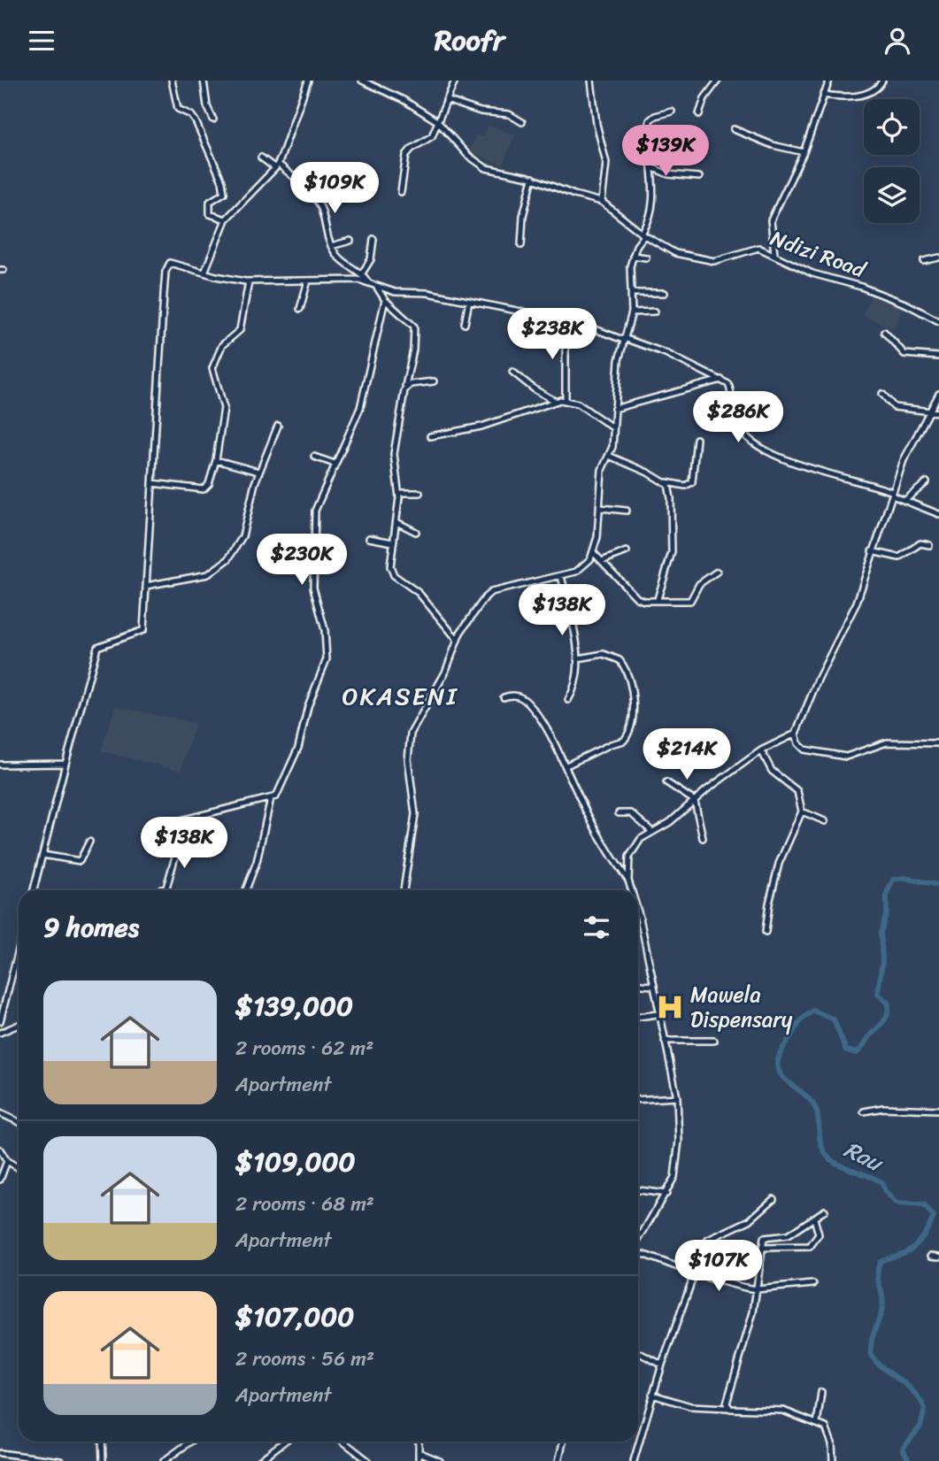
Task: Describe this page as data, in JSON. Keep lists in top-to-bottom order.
{
  "streets": {
    "street": ["Ndizi Road"]
  },
  "districts": ["OKASENI"],
  "water": ["Rau"],
  "places": {
    "hospital": ["Mawela Dispensary"]
  },
  "page": {
    "header": "Roofr",
    "price": [
      "$139K",
      "$109K",
      "$238K",
      "$286K",
      "$230K",
      "$138K",
      "$214K",
      "$138K",
      "$107K"
    ],
    "heading": "9 homes",
    "list": [
      {
        "name": "$139,000",
        "note": "2 rooms · 62 m² · Apartment"
      },
      {
        "name": "$109,000",
        "note": "2 rooms · 68 m² · Apartment"
      },
      {
        "name": "$107,000",
        "note": "2 rooms · 56 m² · Apartment"
      }
    ]
  }
}
